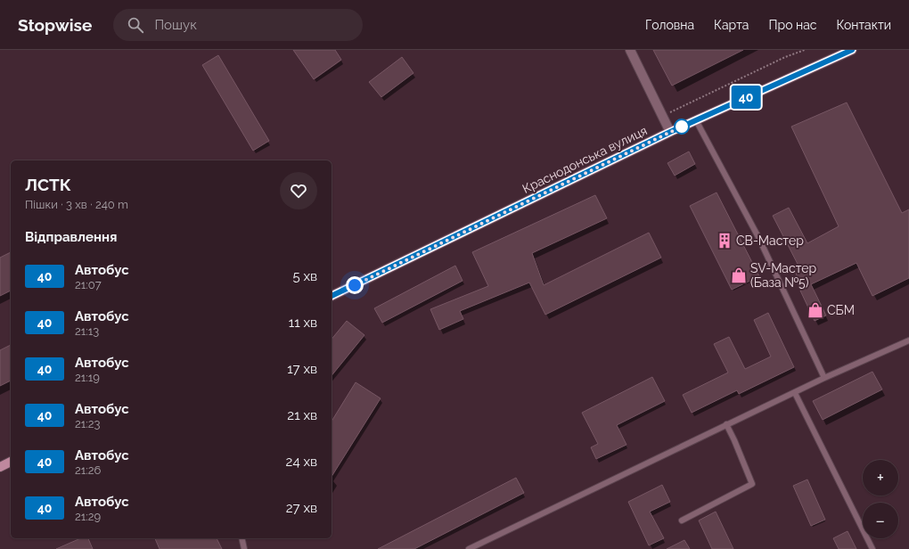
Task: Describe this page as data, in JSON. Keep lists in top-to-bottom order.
{
  "streets": {
    "main road": ["Краснодонська вулиця"]
  },
  "places": {
    "building": ["СВ-Мастер"],
    "shop": ["SV-Мастер (База №5)", "СБМ"]
  },
  "lines": ["bus line 40"],
  "page": {
    "header": "Stopwise",
    "search": "Пошук",
    "nav": [
      "Головна",
      "Карта",
      "Про нас",
      "Контакти"
    ],
    "on_map": "40",
    "heading": [
      ["ЛСТК", "Пішки · 3 хв · 240 m"],
      "Відправлення"
    ],
    "list": [
      {
        "mark": "40",
        "name": "Автобус",
        "note": "21:07",
        "value": "5 хв"
      },
      {
        "mark": "40",
        "name": "Автобус",
        "note": "21:13",
        "value": "11 хв"
      },
      {
        "mark": "40",
        "name": "Автобус",
        "note": "21:19",
        "value": "17 хв"
      },
      {
        "mark": "40",
        "name": "Автобус",
        "note": "21:23",
        "value": "21 хв"
      },
      {
        "mark": "40",
        "name": "Автобус",
        "note": "21:26",
        "value": "24 хв"
      },
      {
        "mark": "40",
        "name": "Автобус",
        "note": "21:29",
        "value": "27 хв"
      }
    ],
    "map_buttons": ["+", "−"]
  }
}
